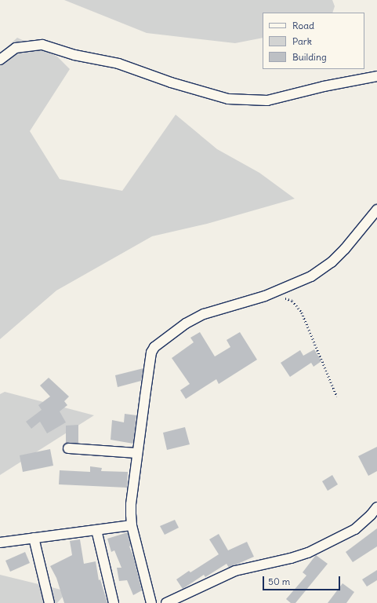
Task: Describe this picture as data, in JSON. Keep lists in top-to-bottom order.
{
  "legend": ["Road", "Park", "Building"],
  "scale_bar": "50 m"
}
